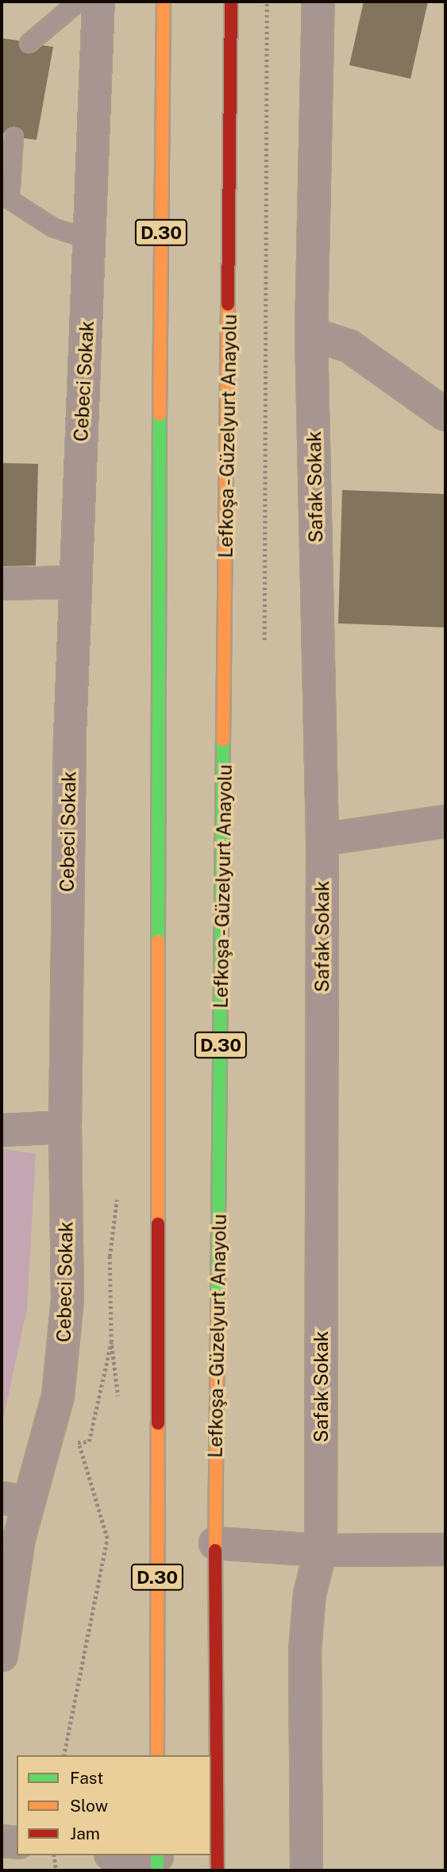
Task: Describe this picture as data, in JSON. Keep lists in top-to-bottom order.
{
  "streets": {
    "highway": ["D.30", "Lefkoşa - Güzelyurt Anayolu"],
    "street": ["Cebeci Sokak", "Safak Sokak"]
  },
  "legend": ["Fast", "Slow", "Jam"]
}
